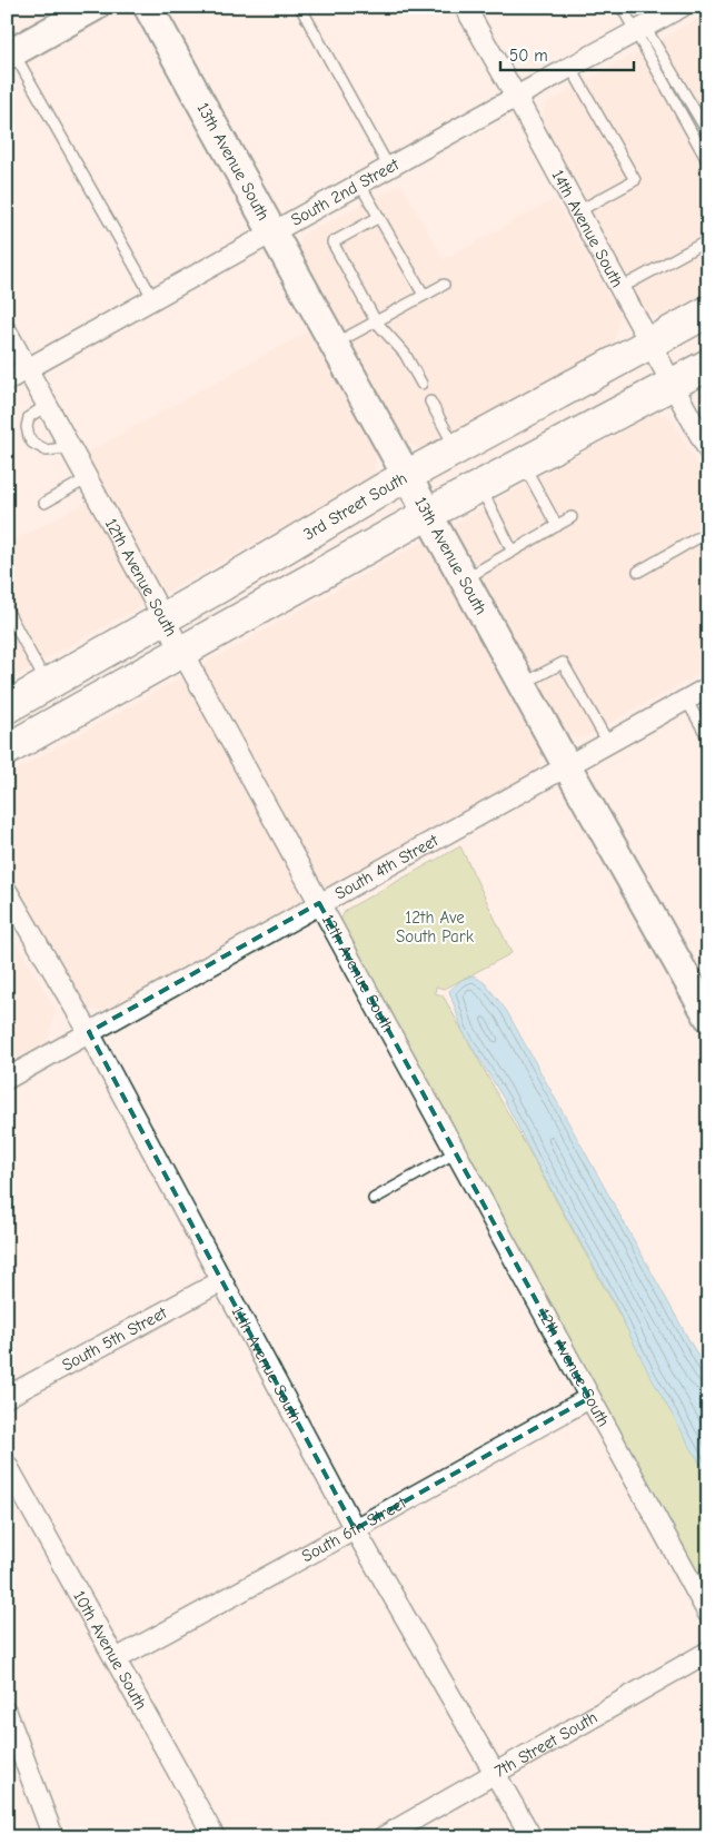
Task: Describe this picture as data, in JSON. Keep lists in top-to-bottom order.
{
  "streets": {
    "main road": ["3rd Street South"],
    "street": [
      "13th Avenue South",
      "South 2nd Street",
      "14th Avenue South",
      "12th Avenue South",
      "South 4th Street",
      "South 5th Street",
      "11th Avenue South",
      "South 6th Street",
      "10th Avenue South",
      "7th Street South"
    ]
  },
  "crossings": [
    ["13th Avenue South", "South 2nd Street"],
    ["13th Avenue South", "3rd Street South"],
    ["13th Avenue South", "South 4th Street"],
    ["South 2nd Street", "14th Avenue South"],
    ["South 2nd Street", "12th Avenue South"],
    ["14th Avenue South", "3rd Street South"],
    ["3rd Street South", "12th Avenue South"],
    ["12th Avenue South", "South 4th Street"],
    ["12th Avenue South", "South 6th Street"],
    ["South 4th Street", "11th Avenue South"],
    ["South 5th Street", "11th Avenue South"],
    ["11th Avenue South", "South 6th Street"],
    ["11th Avenue South", "7th Street South"],
    ["South 6th Street", "10th Avenue South"]
  ],
  "parks": ["12th Ave South Park"],
  "scale_bar": "50 m"
}
